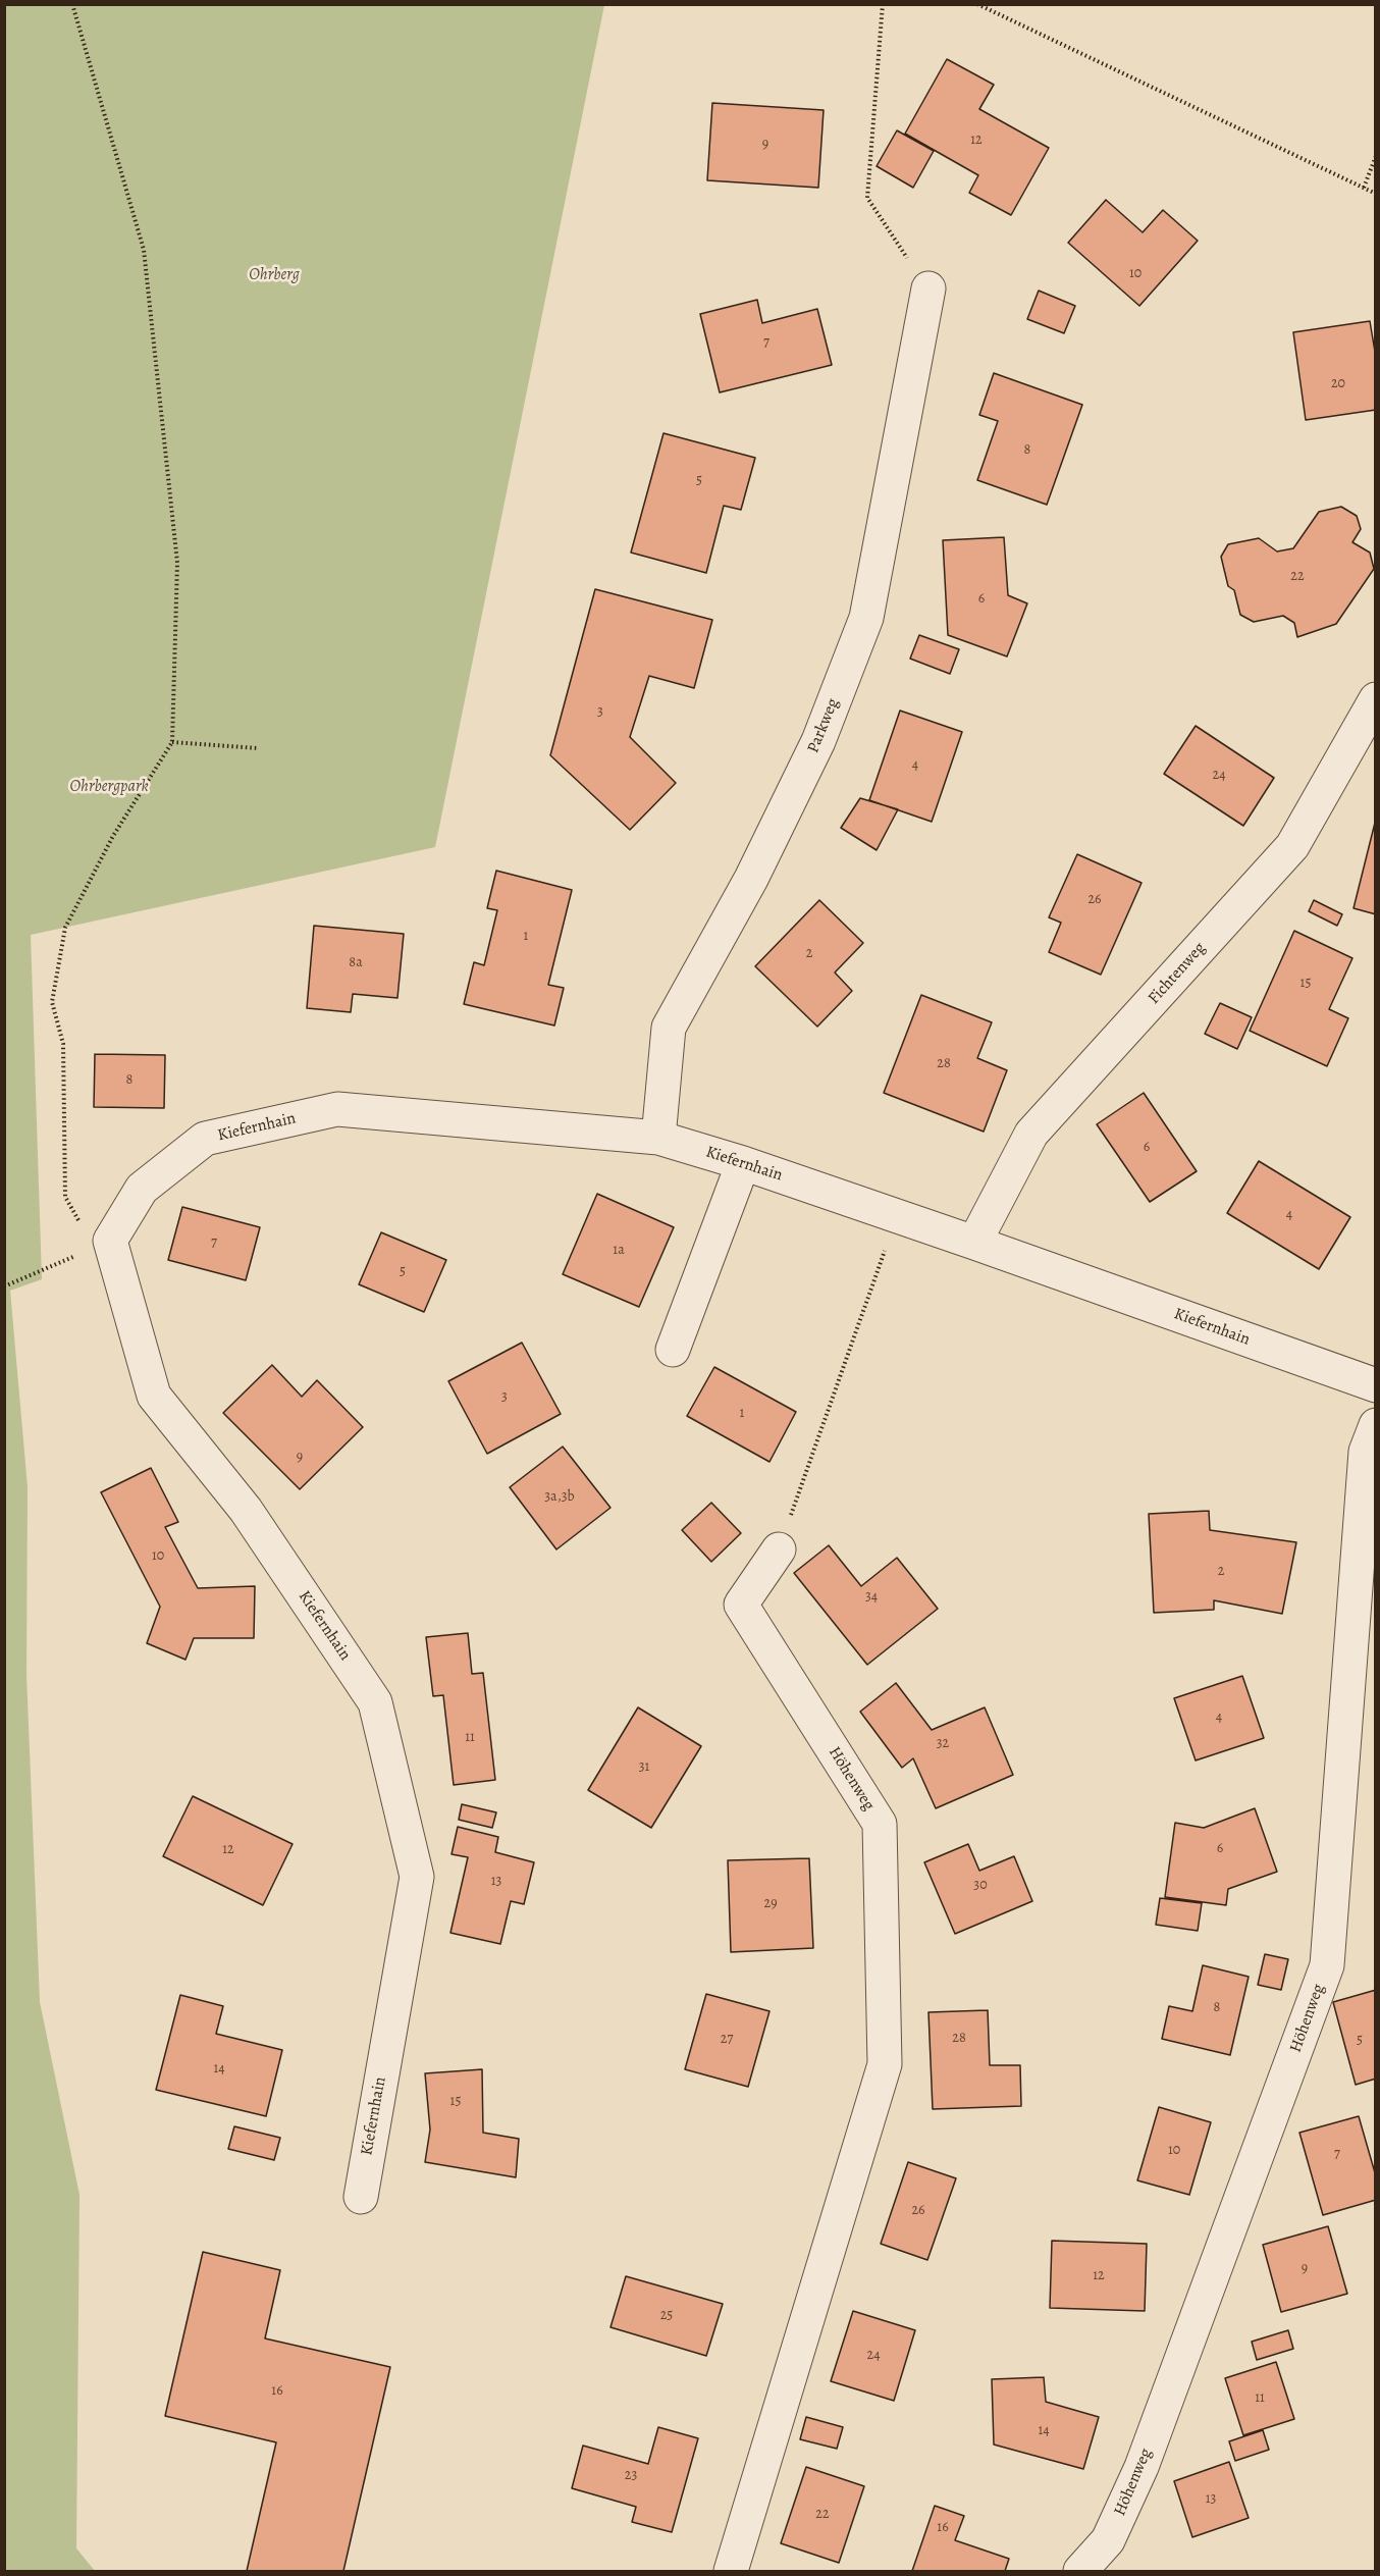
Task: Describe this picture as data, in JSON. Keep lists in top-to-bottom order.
{
  "streets": {
    "street": [
      "Parkweg",
      "Fichtenweg",
      "Kiefernhain",
      "Höhenweg"
    ]
  },
  "crossings": [
    ["Parkweg", "Kiefernhain"],
    ["Fichtenweg", "Kiefernhain"]
  ],
  "parks": ["Ohrberg", "Ohrbergpark"],
  "house_numbers": [
    "12",
    "9",
    "10",
    "7",
    "20",
    "8",
    "5",
    "22",
    "6",
    "3",
    "4",
    "24",
    "26",
    "1",
    "2",
    "8a",
    "15",
    "28",
    "8",
    "6",
    "4",
    "7",
    "1a",
    "5",
    "3",
    "1",
    "9",
    "3a,3b",
    "10",
    "2",
    "34",
    "4",
    "11",
    "32",
    "31",
    "6",
    "12",
    "13",
    "30",
    "29",
    "8",
    "28",
    "27",
    "5",
    "14",
    "15",
    "10",
    "7",
    "26",
    "9",
    "12",
    "25",
    "24",
    "16",
    "11",
    "14",
    "23",
    "13",
    "22",
    "16"
  ]
}
